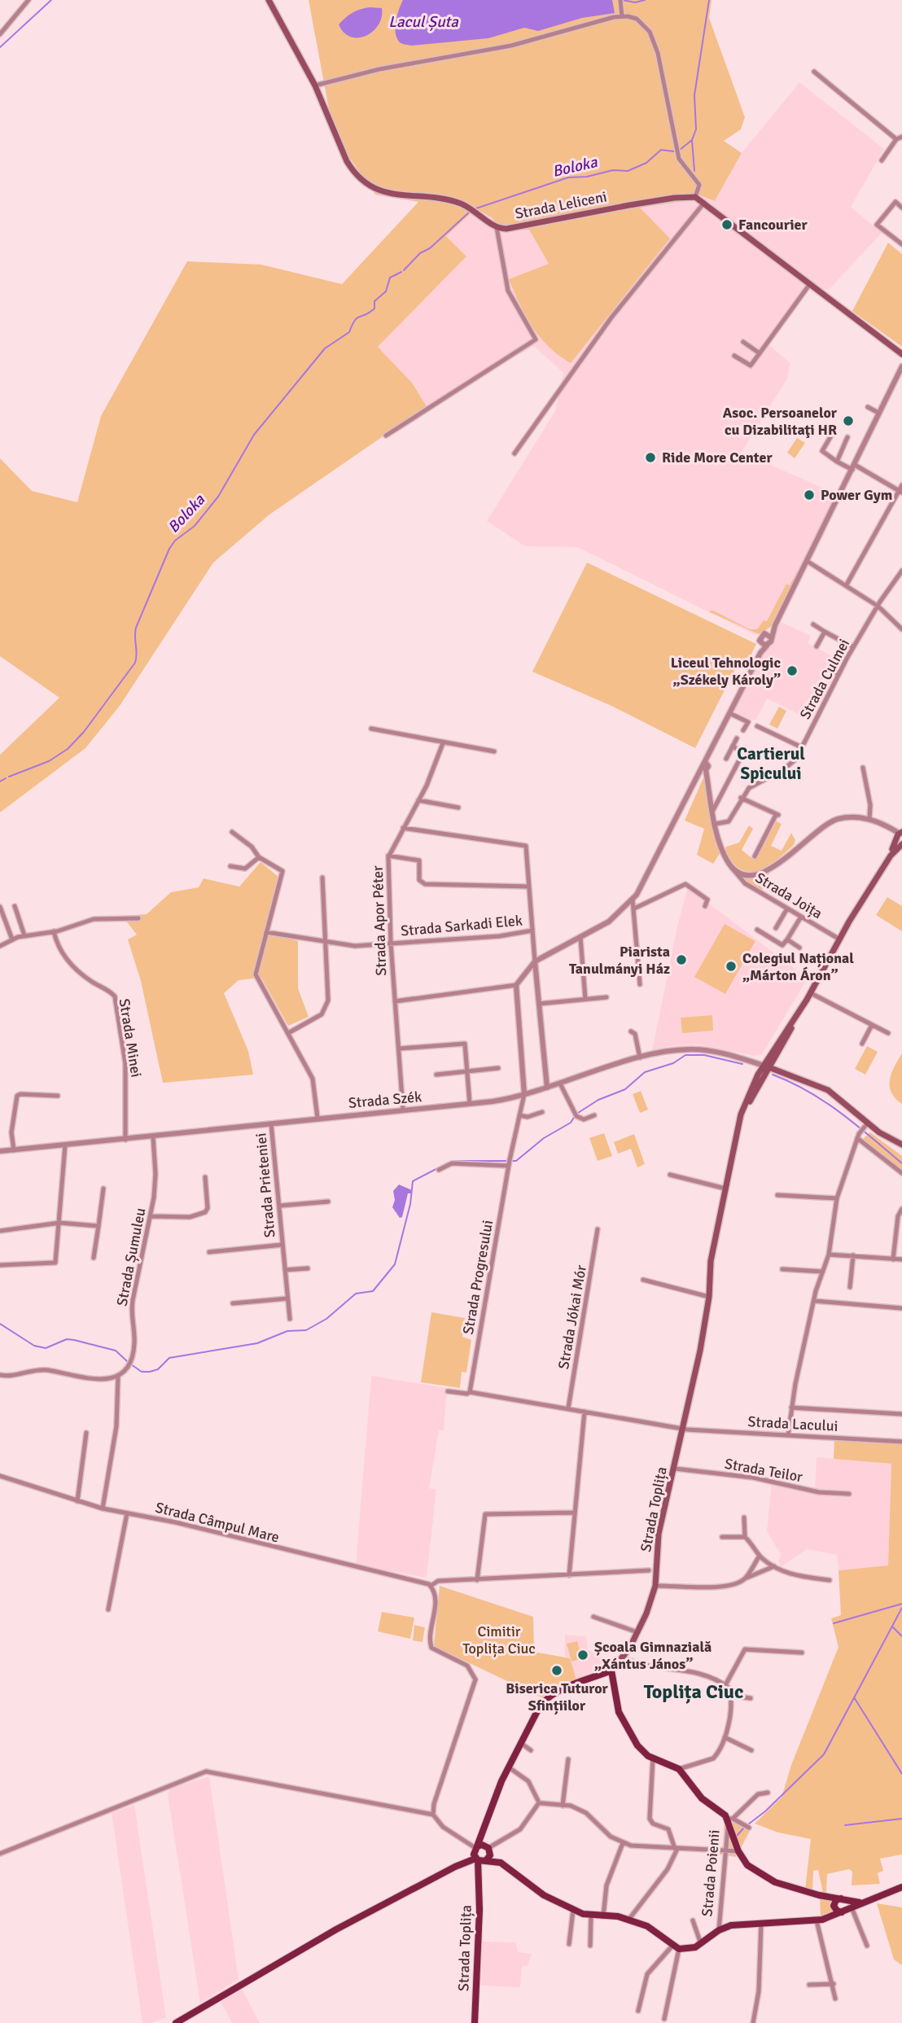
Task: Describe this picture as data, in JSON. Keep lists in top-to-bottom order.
{
  "streets": {
    "main road": ["Strada Leliceni", "Strada Toplița", "Strada Poienii"],
    "street": [
      "Strada Culmei",
      "Strada Joița",
      "Strada Apor Péter",
      "Strada Sarkadi Elek",
      "Strada Minei",
      "Strada Szék",
      "Strada Prieteniei",
      "Strada Șumuleu",
      "Strada Progresului",
      "Strada Jókai Mór",
      "Strada Lacului",
      "Strada Teilor",
      "Strada Câmpul Mare"
    ]
  },
  "crossings": [
    ["Strada Joița", "Strada Toplița"],
    ["Strada Apor Péter", "Strada Sarkadi Elek"],
    ["Strada Apor Péter", "Strada Szék"],
    ["Strada Minei", "Strada Szék"],
    ["Strada Szék", "Strada Prieteniei"],
    ["Strada Szék", "Strada Șumuleu"],
    ["Strada Szék", "Strada Progresului"],
    ["Strada Szék", "Strada Toplița"],
    ["Strada Lacului", "Strada Toplița"],
    ["Strada Teilor", "Strada Toplița"]
  ],
  "districts": ["Cartierul Spicului", "Toplița Ciuc"],
  "water": ["Lacul Șuta", "Boloka"],
  "parks": ["Cimitir Toplița Ciuc"],
  "places": [
    "Fancourier",
    "Asoc. Persoanelor cu Dizabilitaţi HR",
    "Ride More Center",
    "Power Gym",
    "Liceul Tehnologic „Székely Károly”",
    "Piarista Tanulmányi Ház",
    "Colegiul Național „Márton Áron”",
    "Școala Gimnazială „Xántus János”",
    "Biserica Tuturor Sfințiilor"
  ]
}
